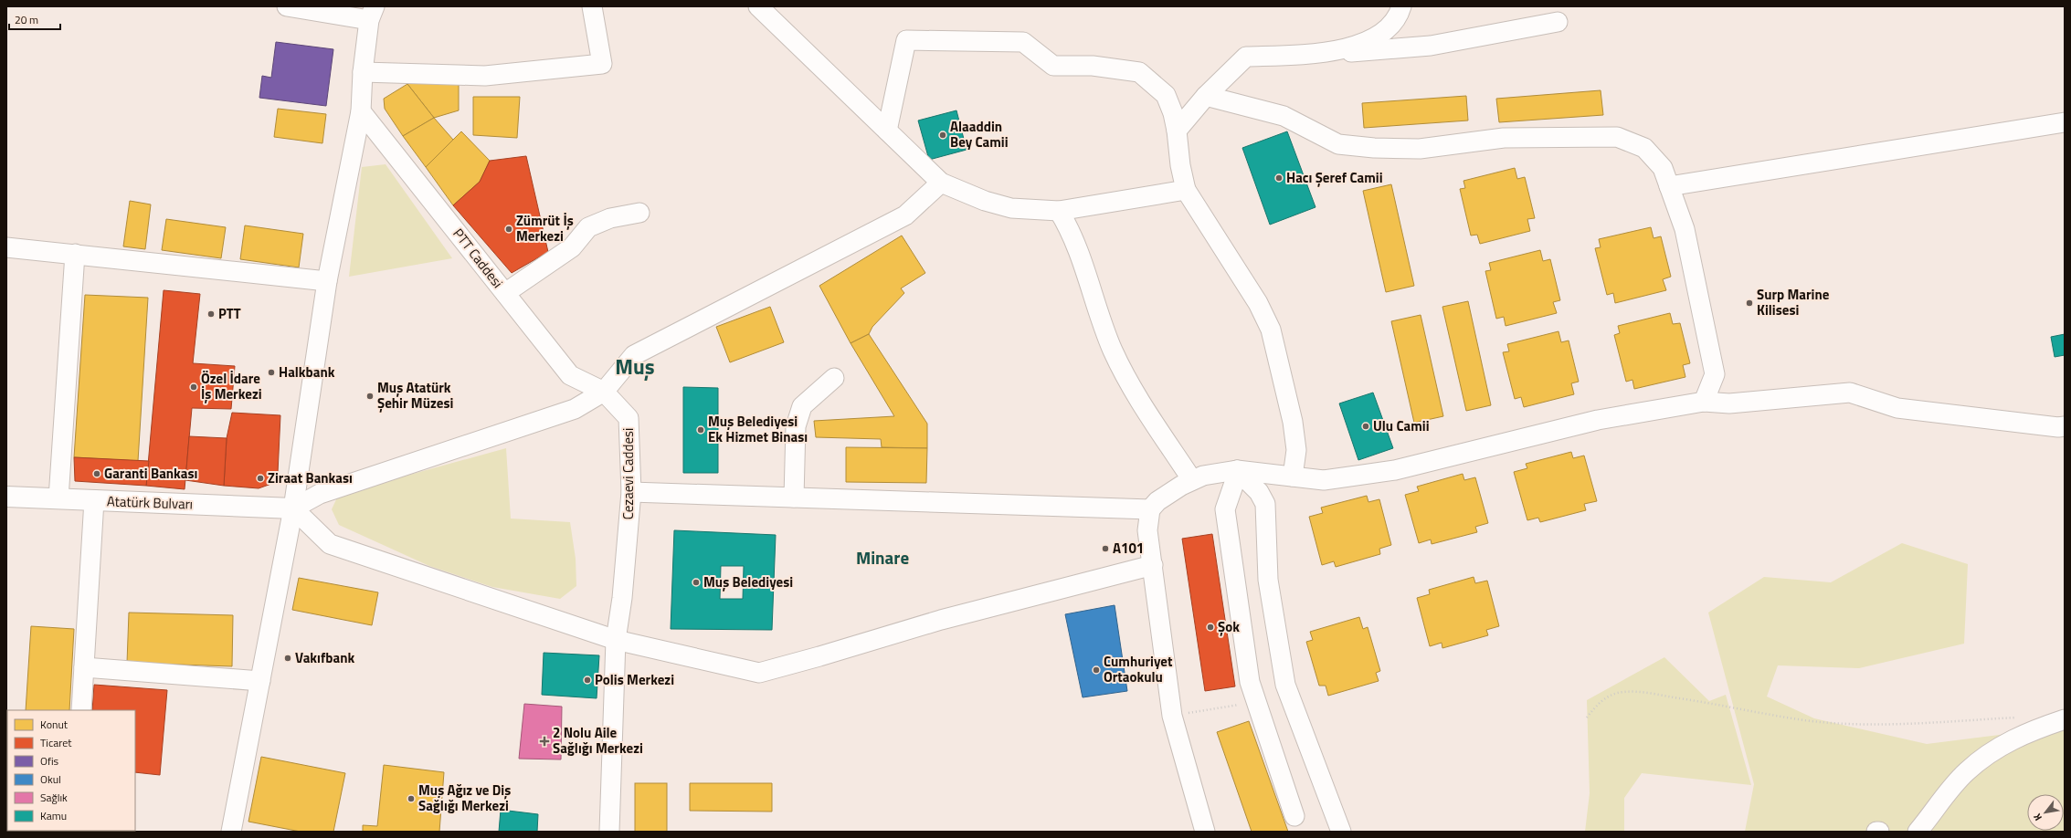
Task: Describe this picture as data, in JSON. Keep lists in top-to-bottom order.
{
  "streets": {
    "main road": ["Atatürk Bulvarı"],
    "street": ["PTT Caddesi", "Cezaevi Caddesi"]
  },
  "crossings": [
    ["PTT Caddesi", "Cezaevi Caddesi"]
  ],
  "districts": ["Muş", "Minare"],
  "places": {
    "other": [
      "Alaaddin Bey Camii",
      "Hacı Şeref Camii",
      "Zümrüt İş Merkezi",
      "Surp Marine Kilisesi",
      "PTT",
      "Halkbank",
      "Özel İdare İş Merkezi",
      "Muş Atatürk Şehir Müzesi",
      "Ulu Camii",
      "Muş Belediyesi Ek Hizmet Binası",
      "Garanti Bankası",
      "Ziraat Bankası",
      "A101",
      "Muş Belediyesi",
      "Şok",
      "Vakıfbank",
      "Cumhuriyet Ortaokulu",
      "Polis Merkezi",
      "Muş Ağız ve Diş Sağlığı Merkezi"
    ],
    "health": ["2 Nolu Aile Sağlığı Merkezi"]
  },
  "legend": [
    "Konut",
    "Ticaret",
    "Ofis",
    "Okul",
    "Sağlık",
    "Kamu"
  ],
  "scale_bar": "20 m",
  "north": "bottom left"
}
